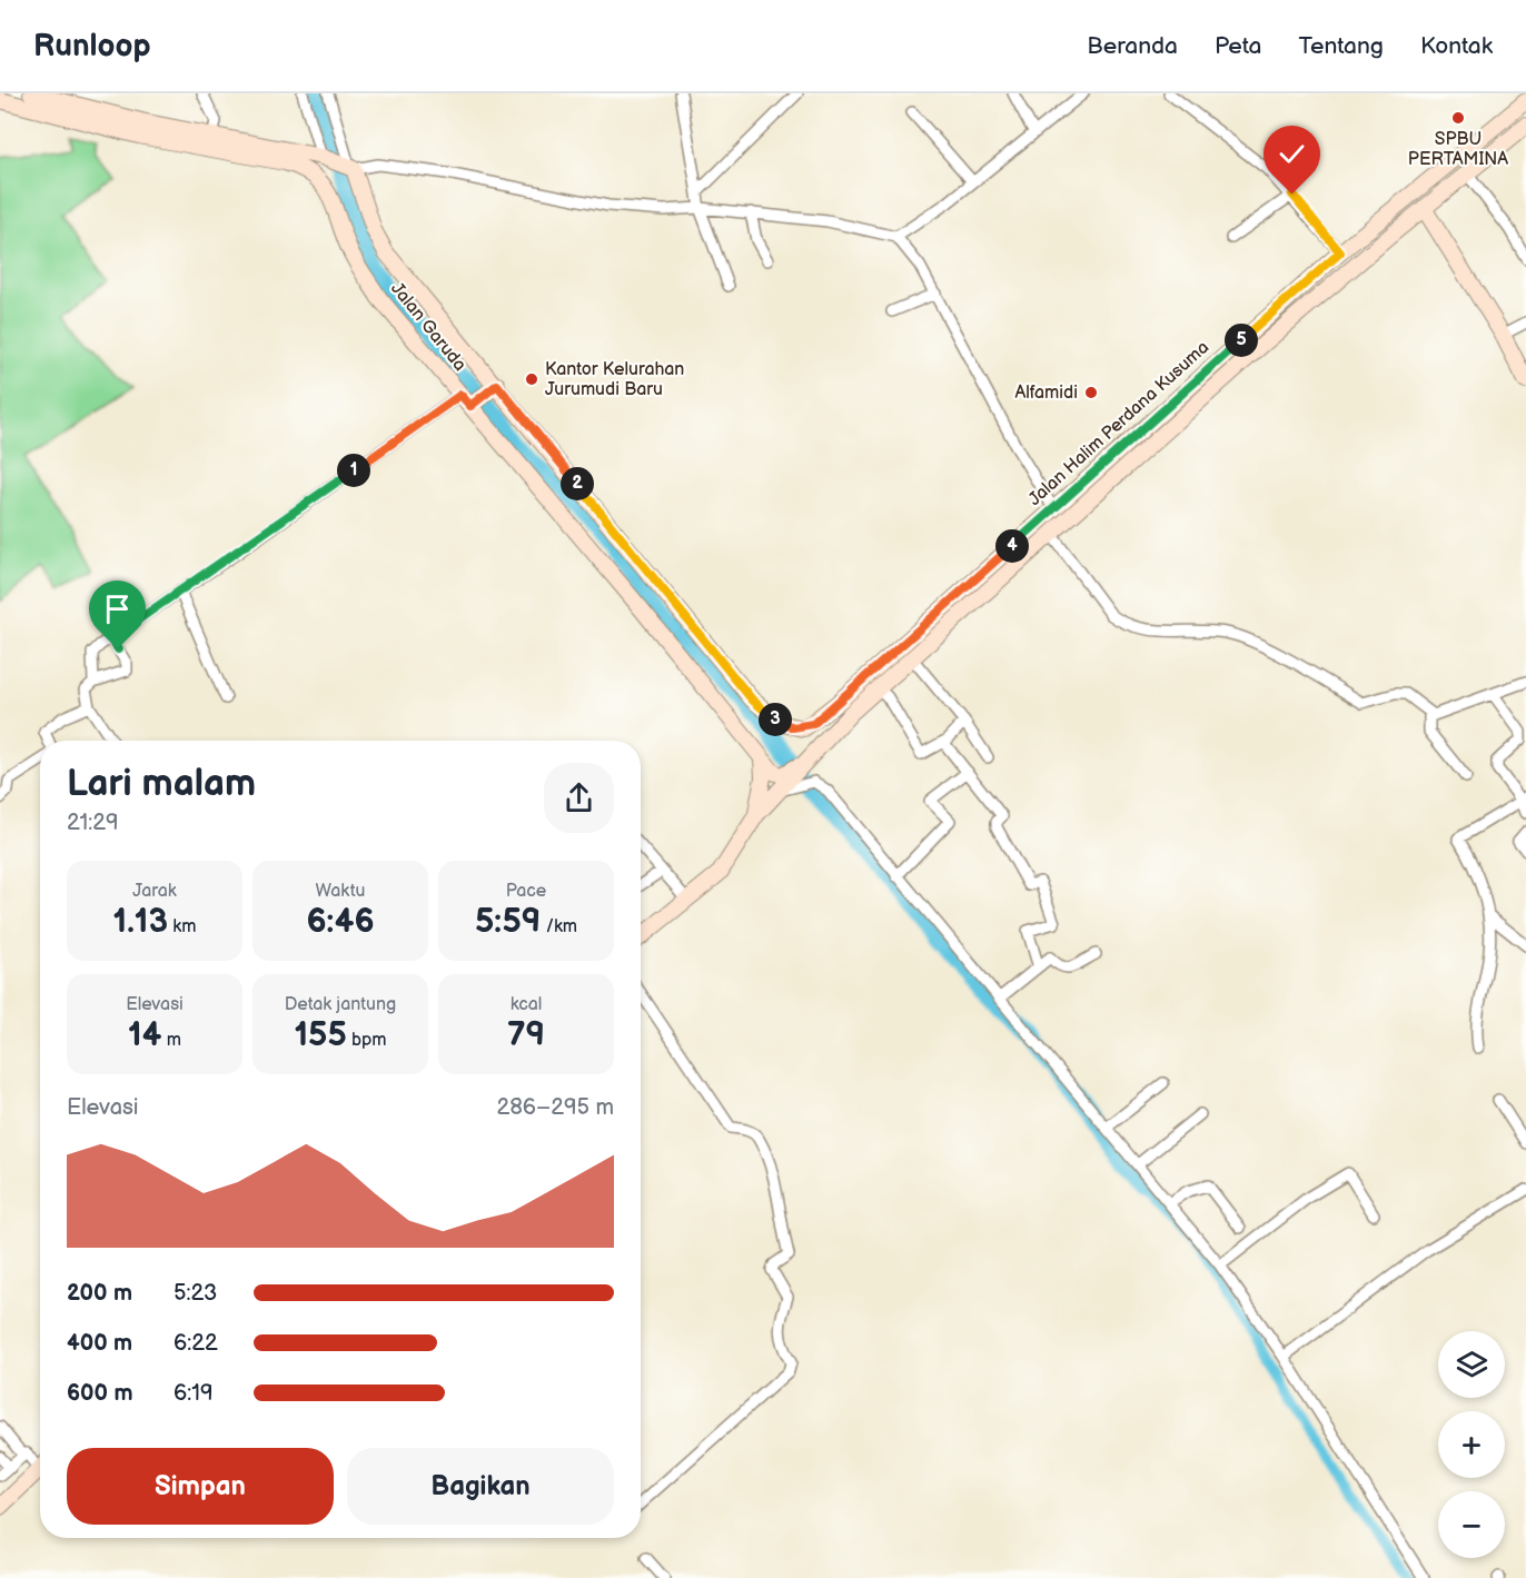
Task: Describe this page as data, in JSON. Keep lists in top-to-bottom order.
{
  "streets": {
    "main road": ["Jalan Garuda", "Jalan Halim Perdana Kusuma"]
  },
  "crossings": [
    ["Jalan Garuda", "Jalan Halim Perdana Kusuma"]
  ],
  "places": ["SPBU PERTAMINA", "Kantor Kelurahan Jurumudi Baru", "Alfamidi"],
  "page": {
    "header": "Runloop",
    "nav": [
      "Beranda",
      "Peta",
      "Tentang",
      "Kontak"
    ],
    "pins": [
      "5",
      "1",
      "2",
      "4",
      "3"
    ],
    "heading": ["Lari malam", "21:29"],
    "stats": [
      ["Jarak", "1.13 km"],
      ["Waktu", "6:46"],
      ["Pace", "5:59 /km"],
      ["Elevasi", "14 m"],
      ["Detak jantung", "155 bpm"],
      ["kcal", "79"]
    ],
    "chart": ["Elevasi", "286–295 m"],
    "list": [
      {
        "name": "200 m",
        "note": "5:23"
      },
      {
        "name": "400 m",
        "note": "6:22"
      },
      {
        "name": "600 m",
        "note": "6:19"
      }
    ],
    "map_buttons": ["+", "−"],
    "buttons": ["Simpan", "Bagikan"]
  }
}
